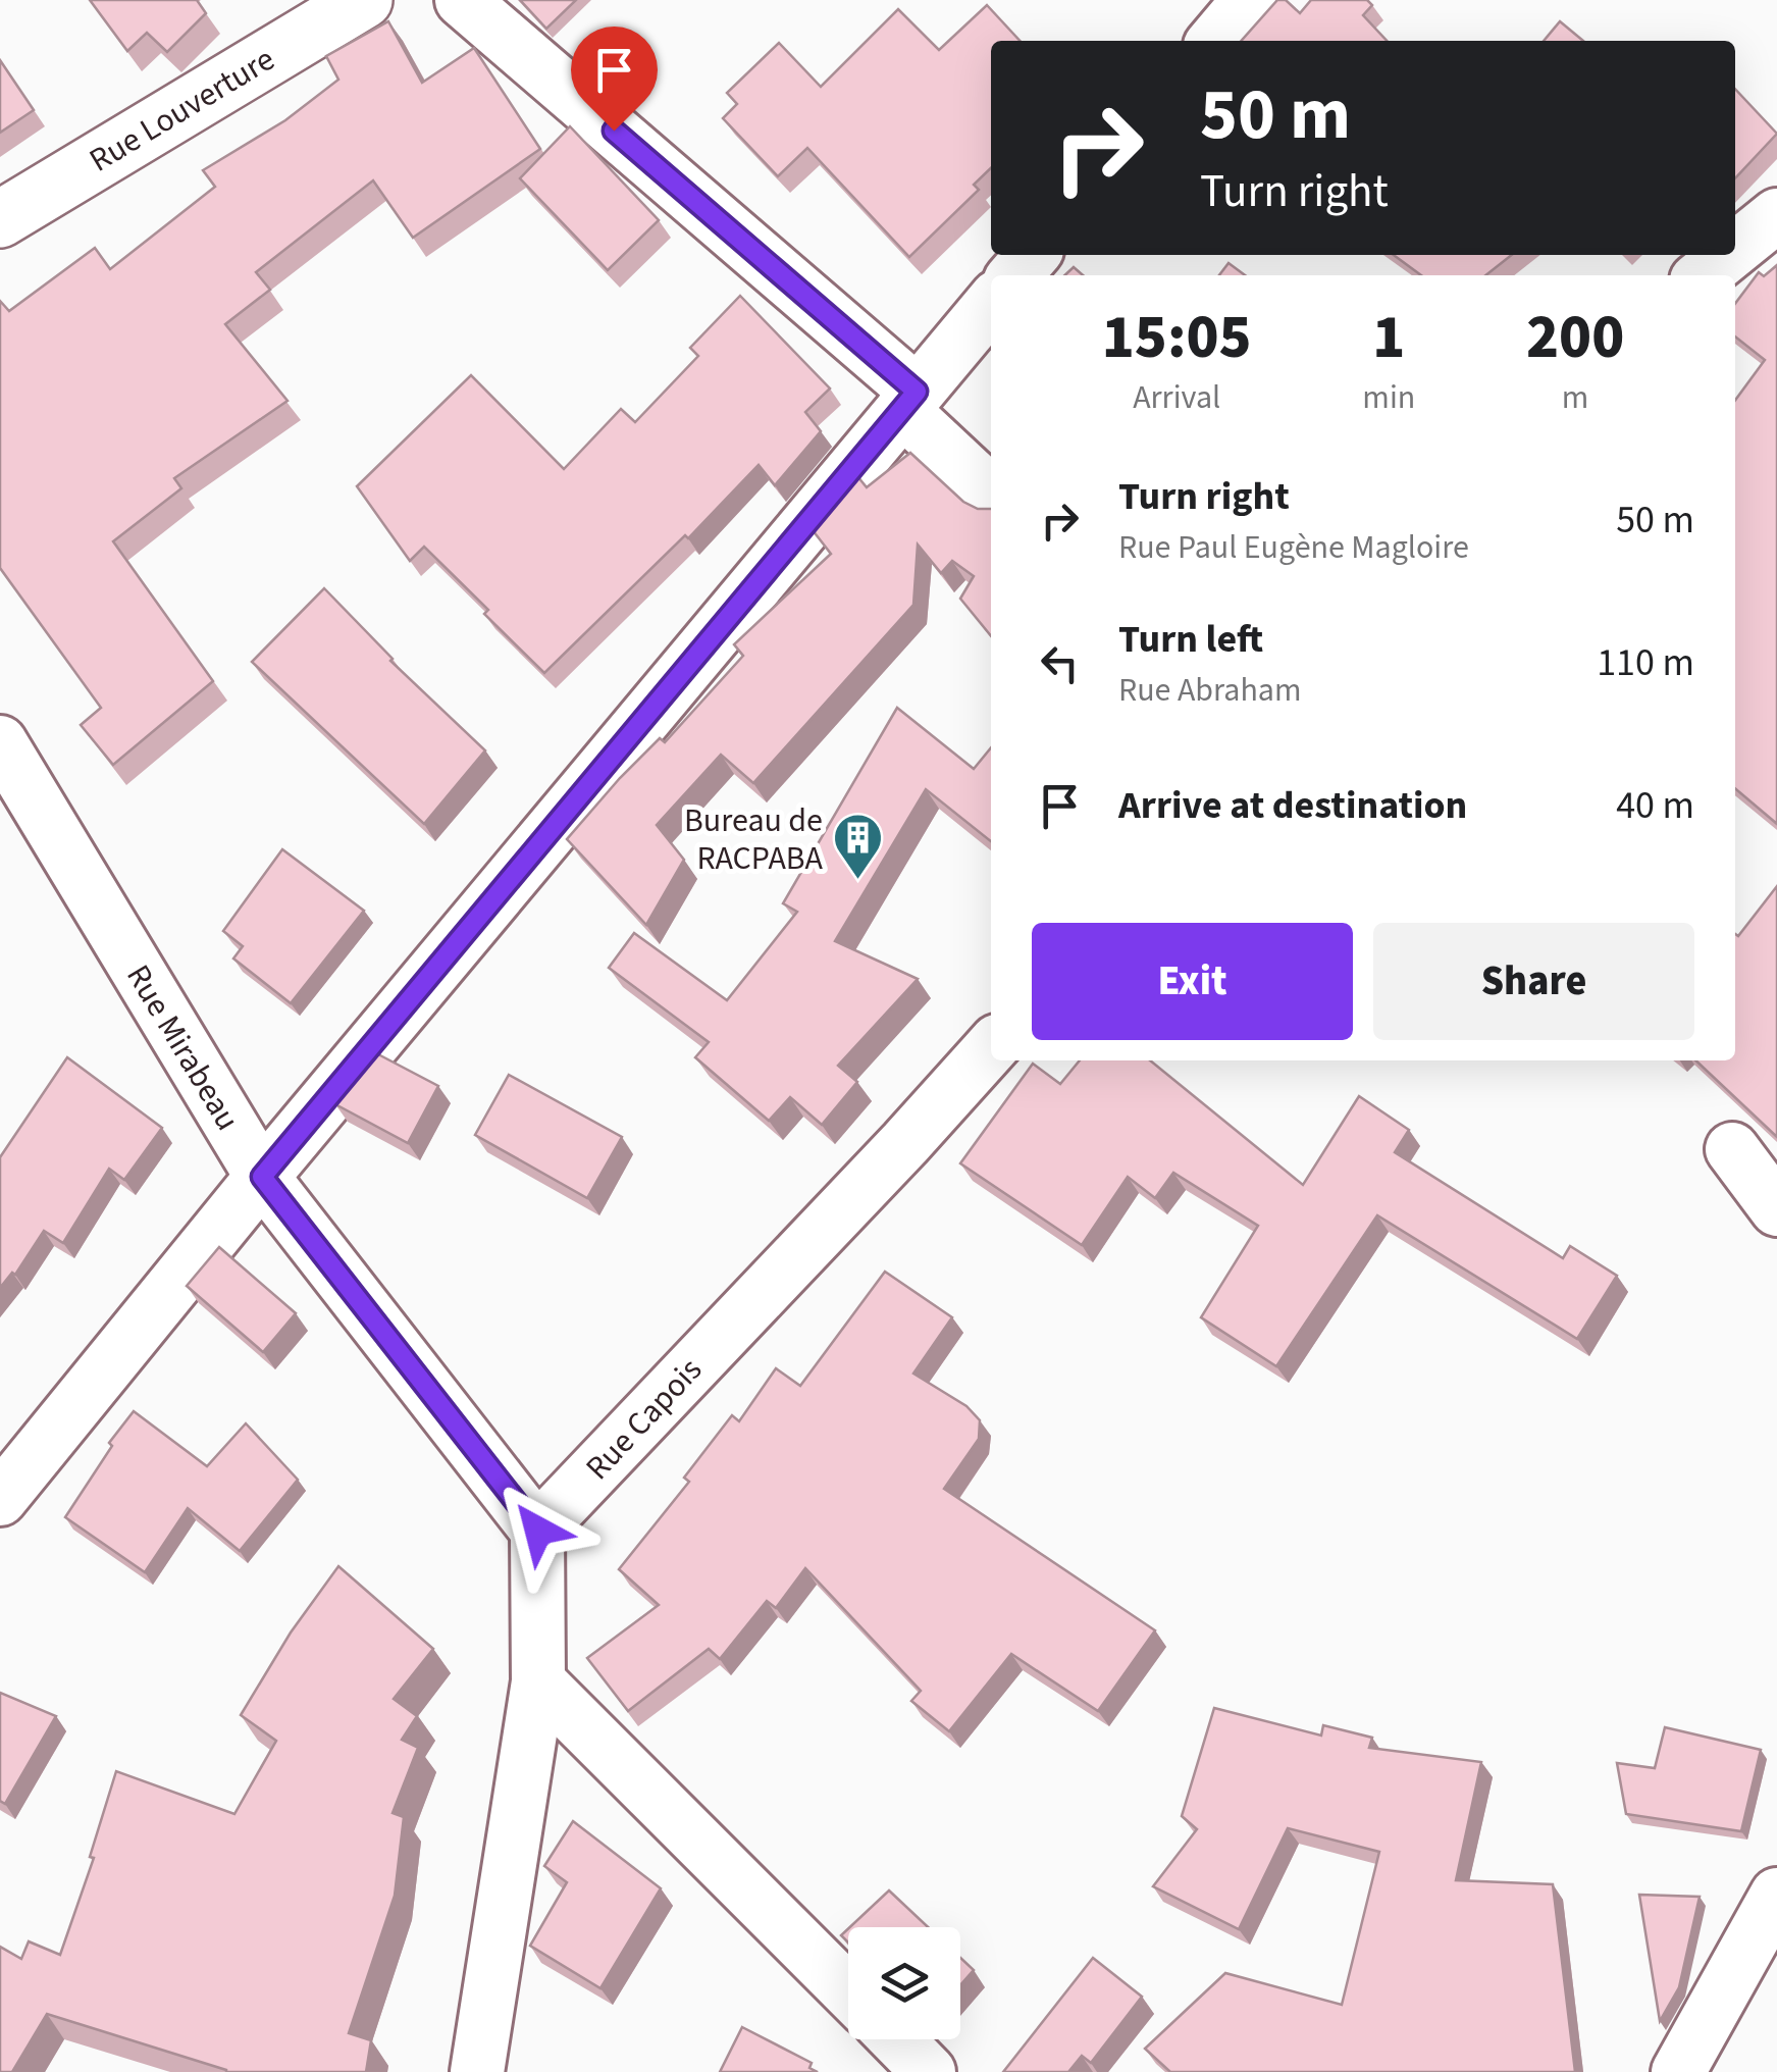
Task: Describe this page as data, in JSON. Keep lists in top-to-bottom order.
{
  "streets": {
    "main road": ["Rue Louverture"],
    "street": ["Rue Mirabeau", "Rue Capois"]
  },
  "crossings": [
    ["Rue Mirabeau", "Rue Capois"]
  ],
  "places": {
    "building": ["Bureau de RACPABA"]
  },
  "page": {
    "turn": ["50 m", "Turn right"],
    "eta": [
      "15:05",
      "Arrival",
      "1",
      "min",
      "200",
      "m"
    ],
    "list": [
      {
        "name": "Turn right",
        "note": "Rue Paul Eugène Magloire",
        "value": "50 m"
      },
      {
        "name": "Turn left",
        "note": "Rue Abraham",
        "value": "110 m"
      },
      {
        "name": "Arrive at destination",
        "value": "40 m"
      }
    ],
    "buttons": ["Exit", "Share"]
  }
}
